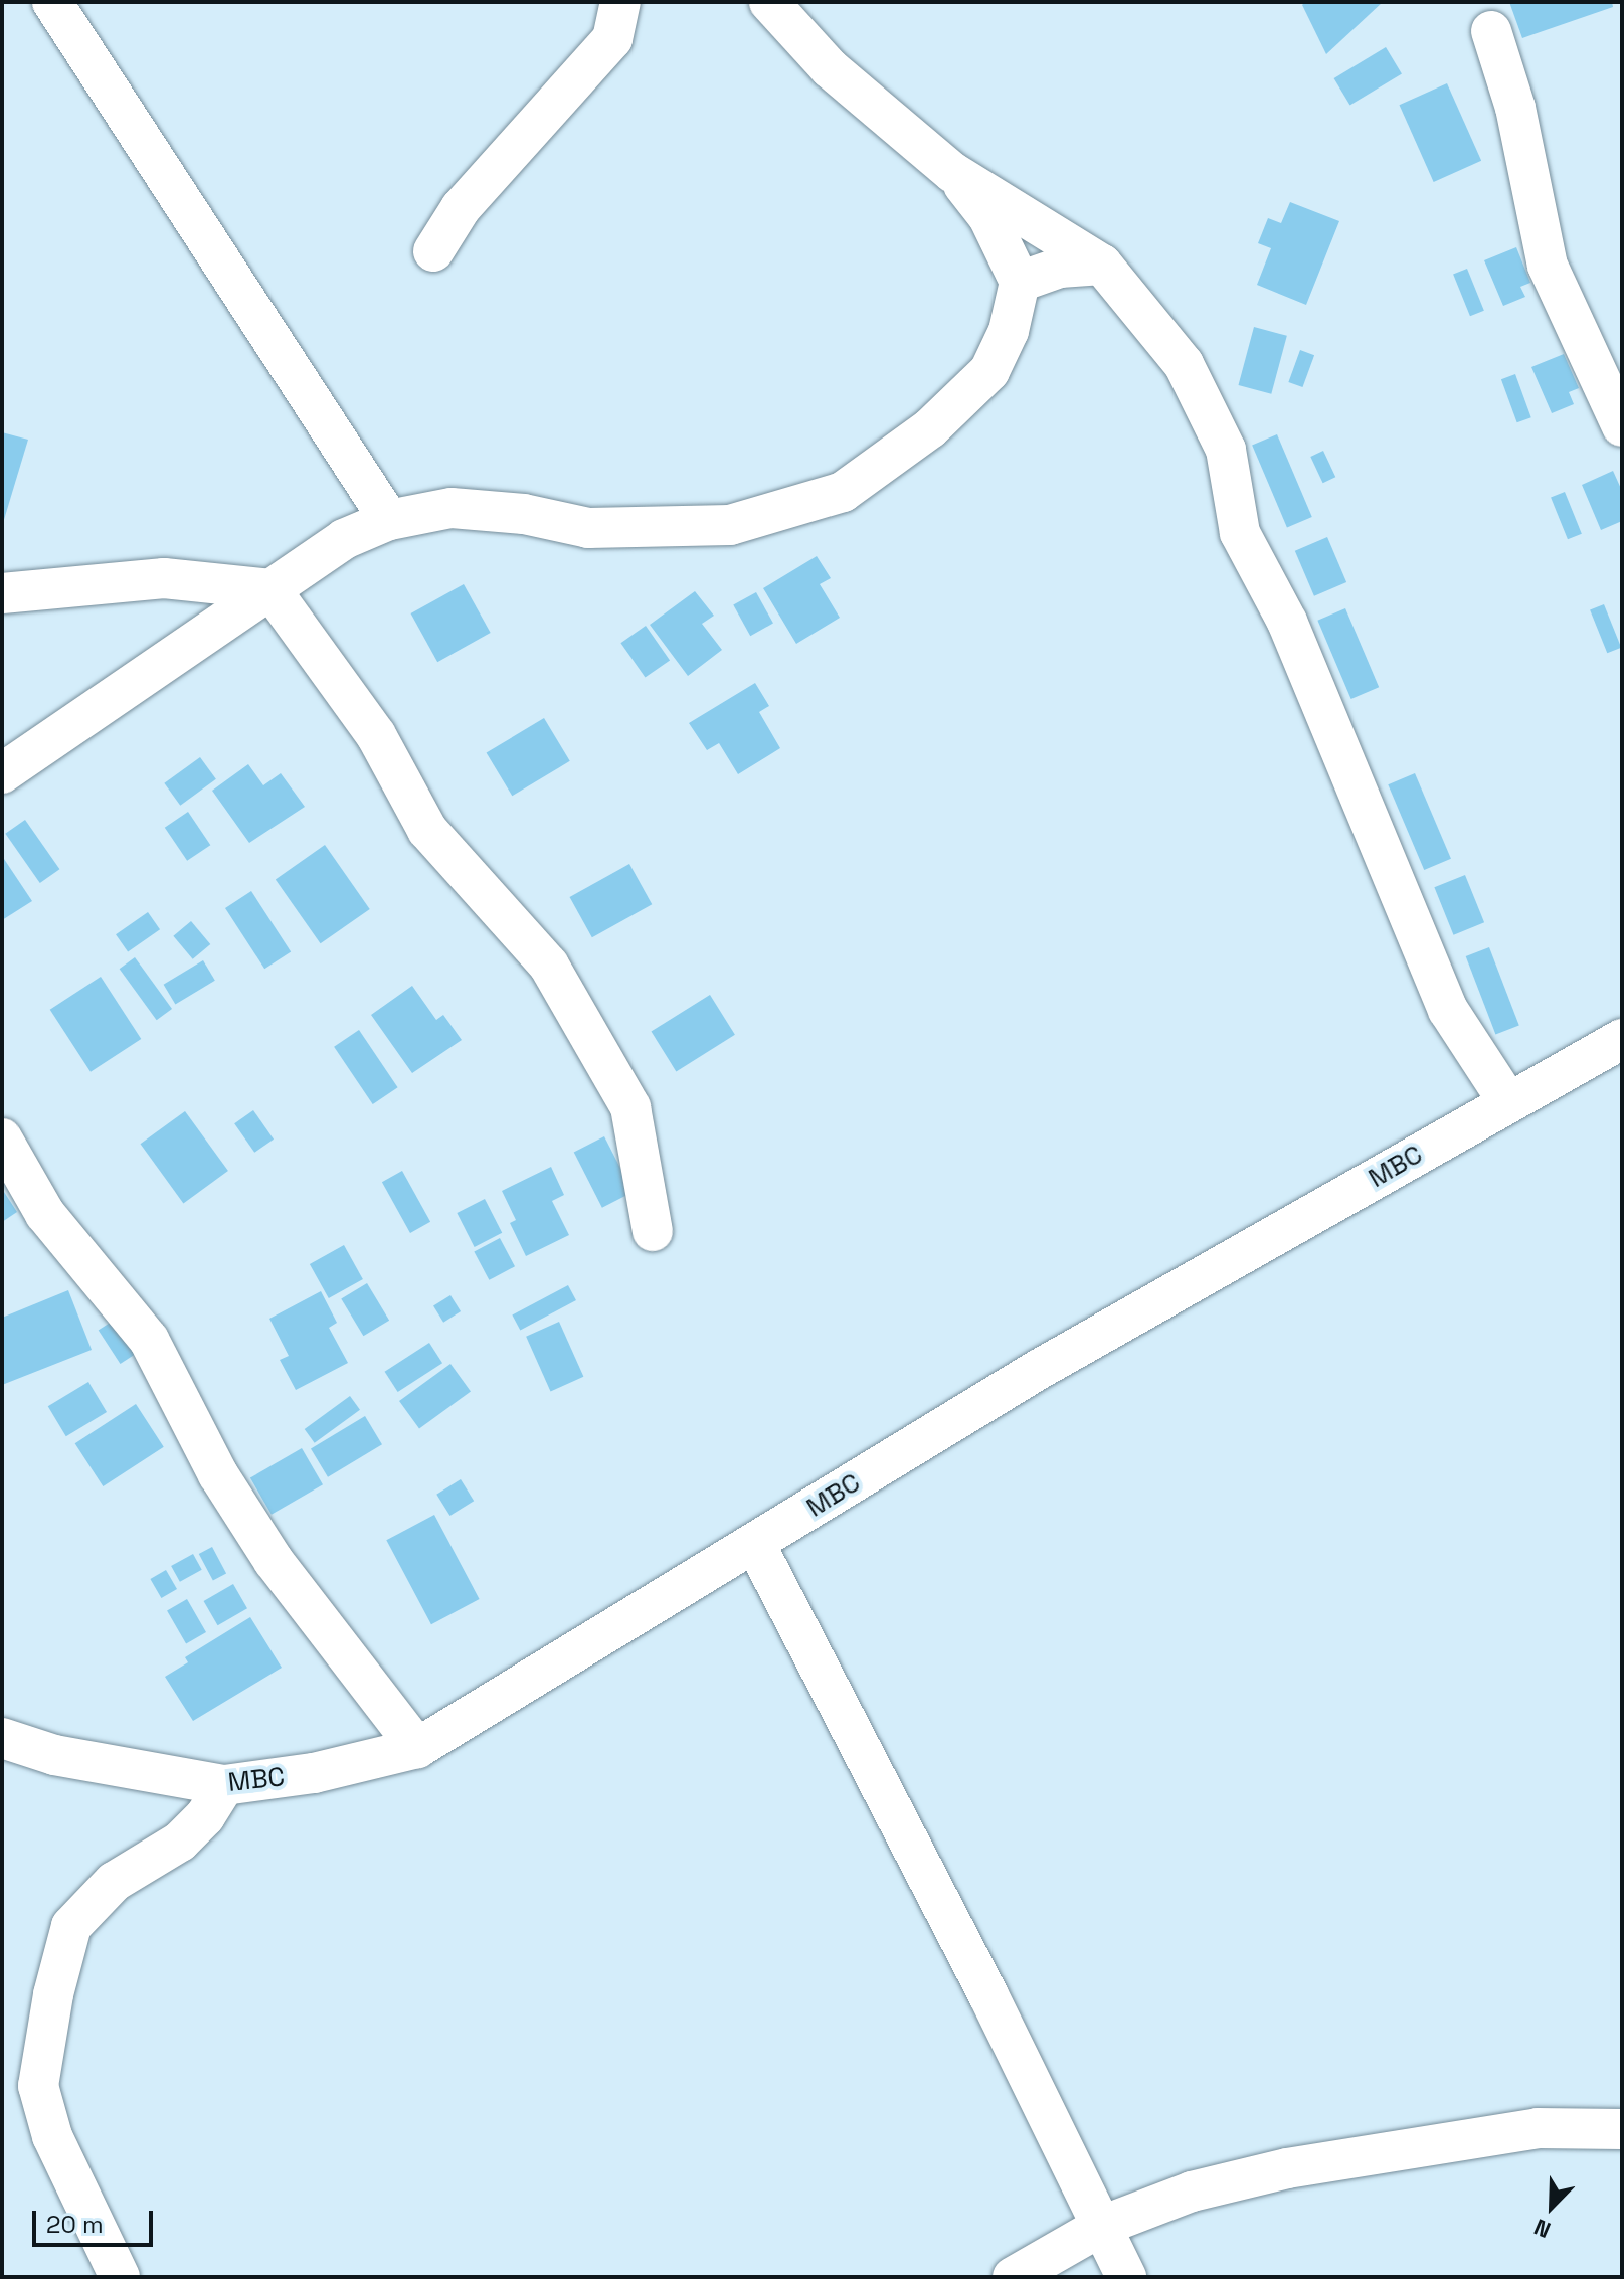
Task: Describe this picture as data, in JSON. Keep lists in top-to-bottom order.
{
  "streets": {
    "street": ["MBC"]
  },
  "scale_bar": "20 m",
  "north": "bottom left"
}
